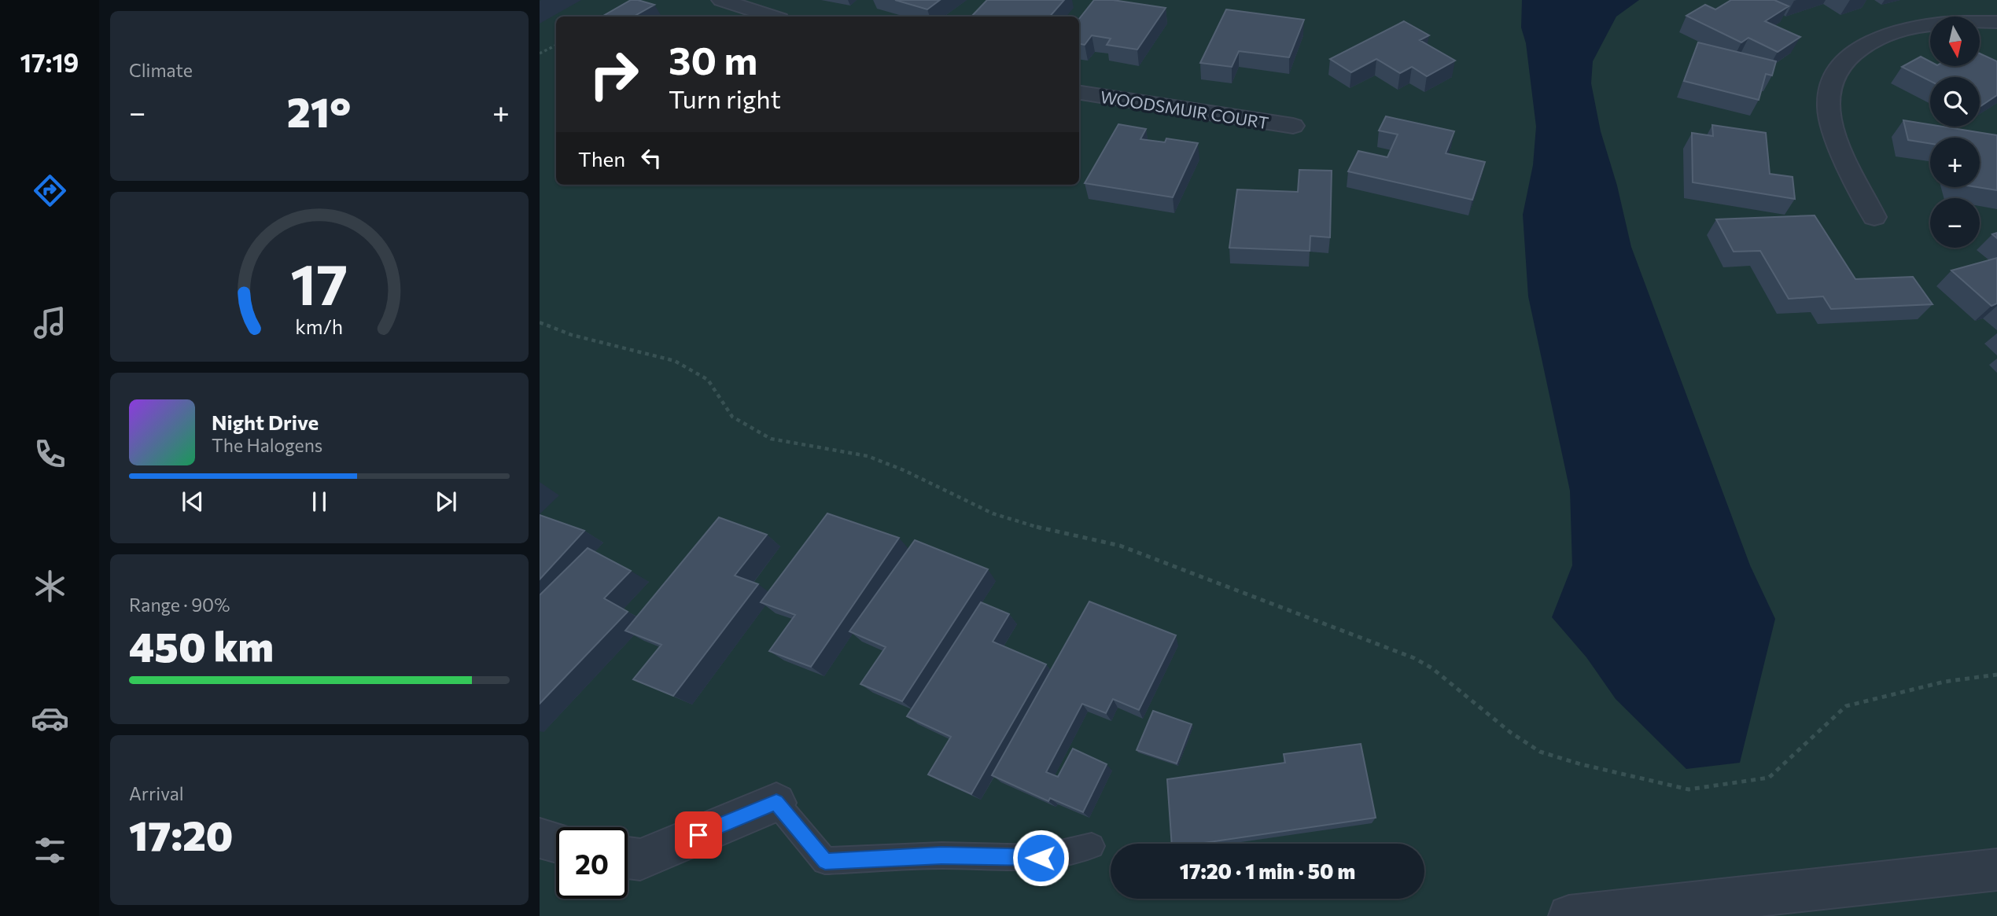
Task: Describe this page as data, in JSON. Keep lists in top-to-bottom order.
{
  "streets": {
    "street": ["WOODSMUIR COURT"]
  },
  "north": "bottom",
  "page": {
    "tabs": "17:19",
    "tile": [
      "Climate",
      ["Range · 90%", "450 km"],
      ["Arrival", "17:20"]
    ],
    "map_buttons": ["+", "−"],
    "turn": ["30 m", "Turn right"],
    "heat": ["−", "21°", "+"],
    "then": "Then",
    "song": ["Night Drive", "The Halogens"],
    "limit": "20",
    "trip": "17:20 · 1 min · 50 m",
    "gauge": ["17", "km/h"]
  }
}
